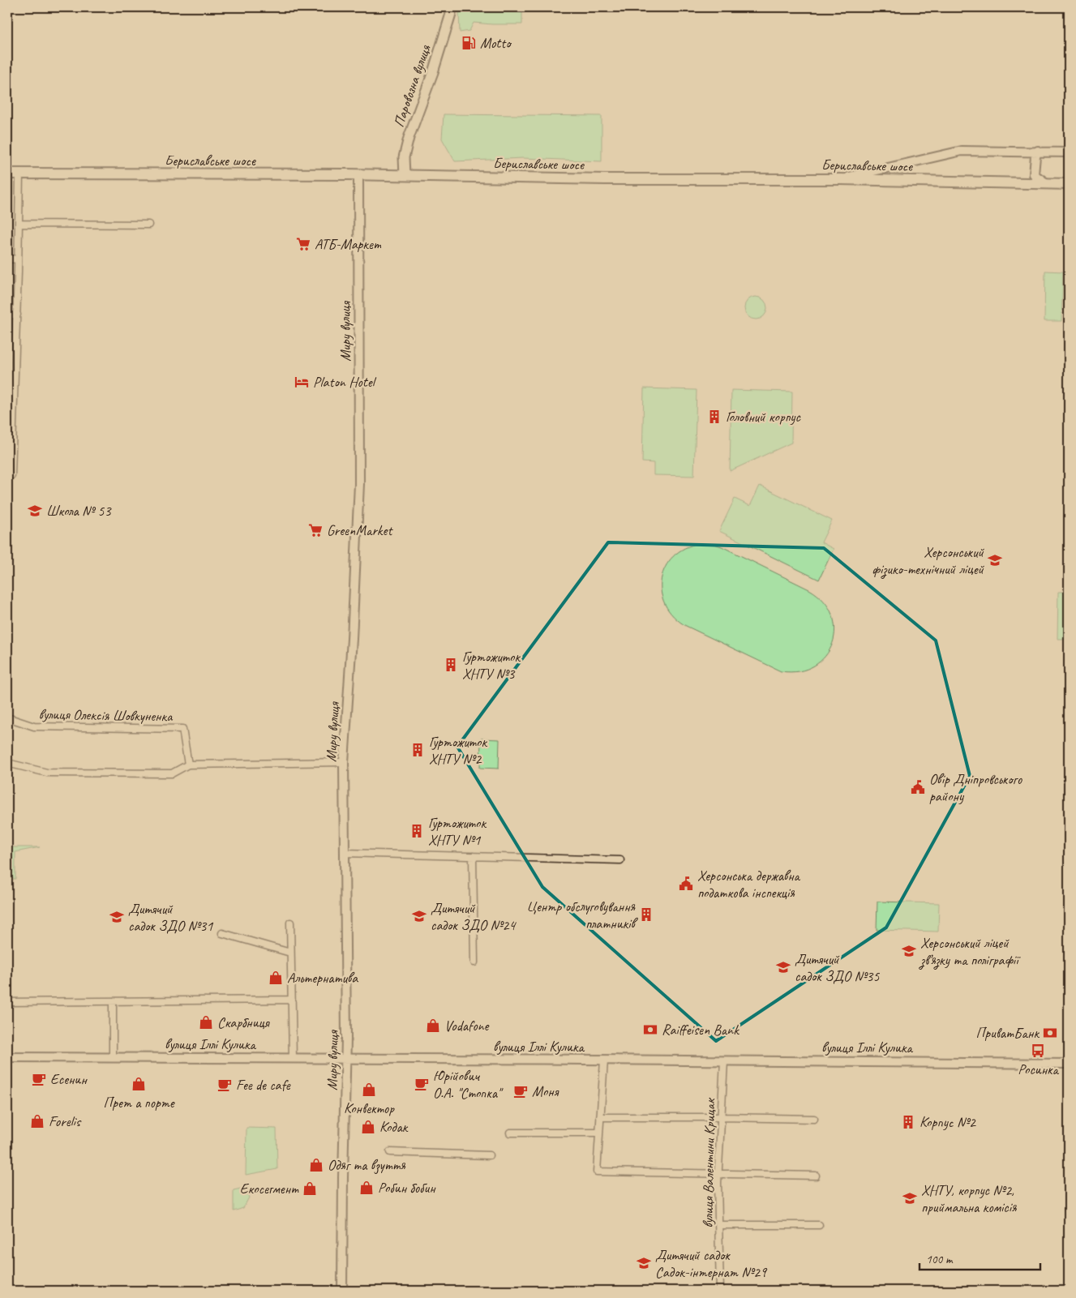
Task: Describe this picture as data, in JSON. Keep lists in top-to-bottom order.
{
  "streets": {
    "main road": ["Паровозна вулиця", "Бериславське шосе"],
    "street": [
      "Миру вулиця",
      "вулиця Олексія Шовкуненка",
      "вулиця Іллі Кулика",
      "вулиця Валентини Крицак"
    ]
  },
  "crossings": [
    ["Паровозна вулиця", "Бериславське шосе"],
    ["Бериславське шосе", "Миру вулиця"],
    ["Миру вулиця", "вулиця Іллі Кулика"],
    ["вулиця Іллі Кулика", "вулиця Валентини Крицак"]
  ],
  "places": {
    "fuel station": ["Motto"],
    "supermarket": ["АТБ-Маркет", "GreenMarket"],
    "hotel": ["Platon Hotel"],
    "building": [
      "Головний корпус",
      "Гуртожиток ХНТУ №3",
      "Гуртожиток ХНТУ №2",
      "Гуртожиток ХНТУ №1",
      "Центр обслуговування платників",
      "Корпус №2"
    ],
    "school or university": [
      "Школа № 53",
      "Херсонський фізико-технічний ліцей",
      "Дитячий садок ЗДО №24",
      "Дитячий садок ЗДО №31",
      "Херсонський ліцей зв’язку та поліграфії",
      "Дитячий садок ЗДО №35",
      "ХНТУ, корпус №2, приймальна комісія",
      "Дитячий садок Садок-інтернат №29"
    ],
    "public building": ["Овір Дніпровського району", "Херсонська державна податкова інспекція"],
    "shop": [
      "Альтернатива",
      "Скарбниця",
      "Vodafone",
      "Прет а порте",
      "Конвектор",
      "Forelis",
      "Кодак",
      "Одяг та взуття",
      "Робин бобин",
      "Екосегмент"
    ],
    "bank": ["Raiffeisen Bank", "ПриватБанк"],
    "bus stop": ["Росинка"],
    "cafe": [
      "Есенин",
      "Юрійович О.А. \"Стопка\"",
      "Fee de cafe",
      "Моня"
    ]
  },
  "scale_bar": "100 m"
}
